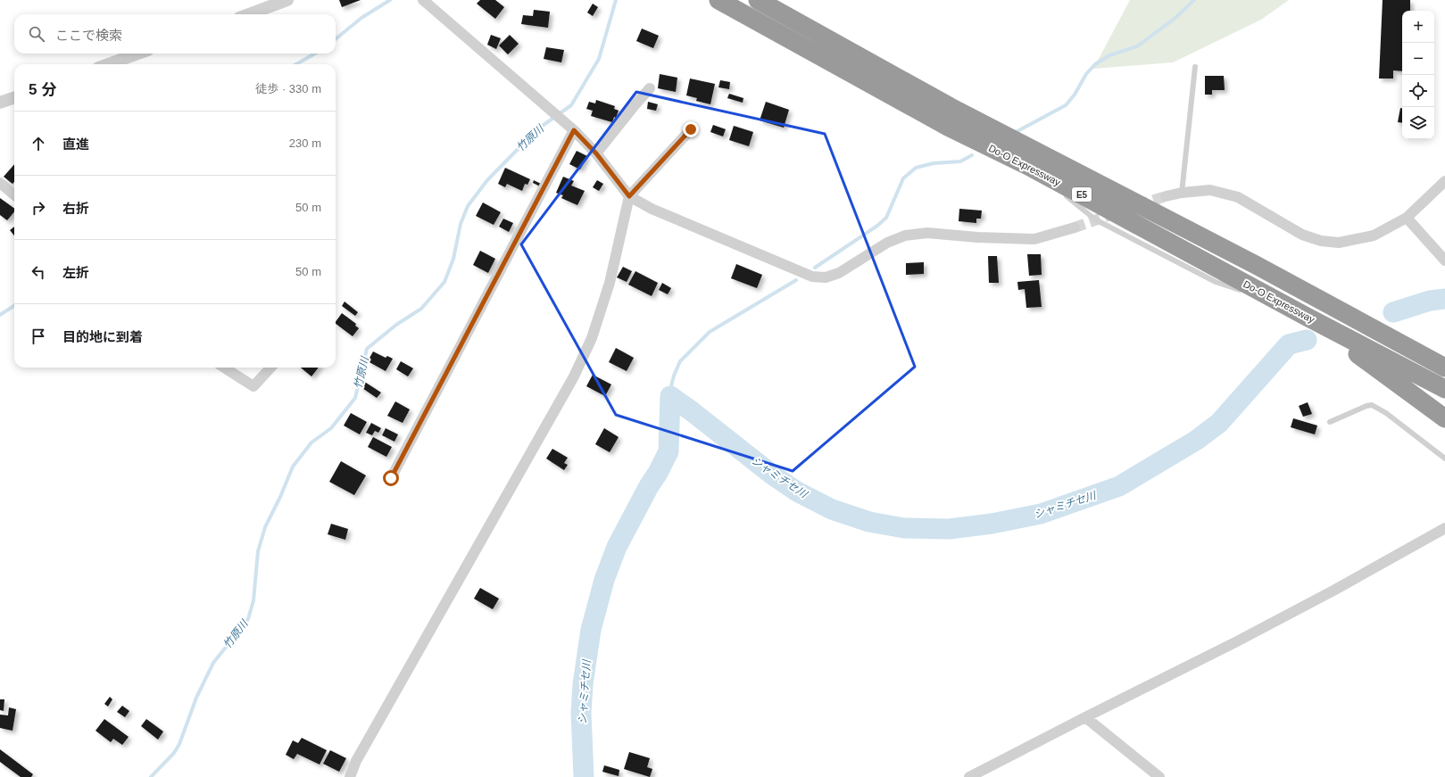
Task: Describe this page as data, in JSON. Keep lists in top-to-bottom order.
{
  "streets": {
    "highway": ["Do-O Expressway", "E5"]
  },
  "water": ["竹原川", "シャミチセ川"],
  "page": {
    "map_buttons": ["+", "−"],
    "search": "ここで検索",
    "heading": ["5 分", "徒歩 · 330 m"],
    "list": [
      ["直進", "230 m"],
      ["右折", "50 m"],
      ["左折", "50 m"],
      "目的地に到着"
    ]
  }
}
